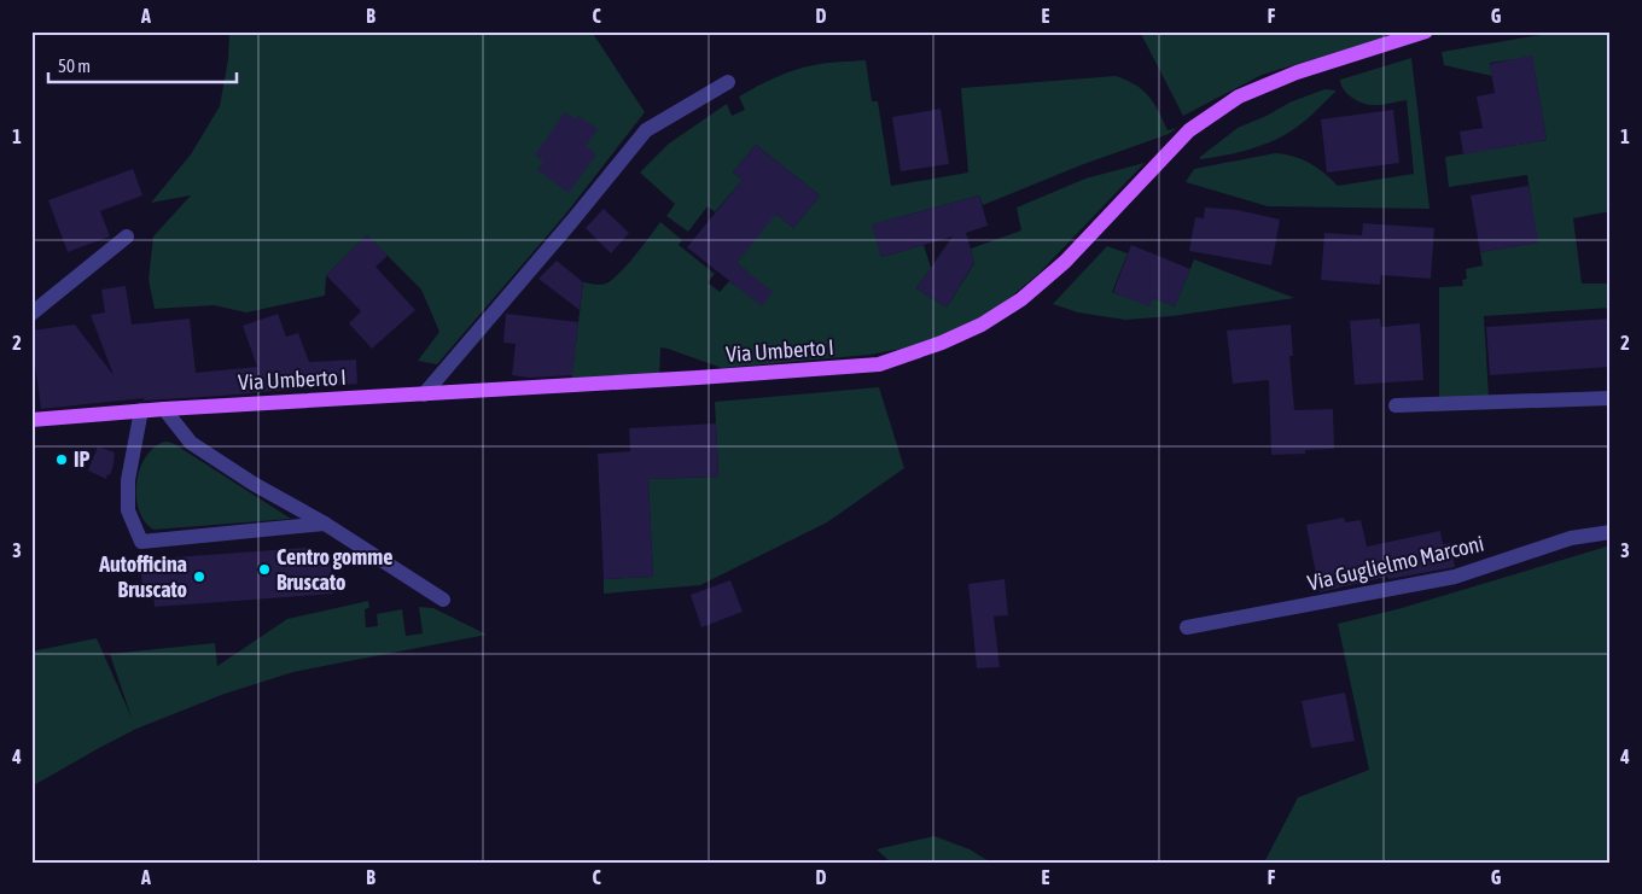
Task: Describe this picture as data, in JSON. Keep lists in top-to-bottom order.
{
  "streets": {
    "main road": ["Via Umberto I"],
    "street": ["Via Guglielmo Marconi"]
  },
  "places": ["IP", "Centro gomme Bruscato", "Autofficina Bruscato"],
  "scale_bar": "50 m",
  "grid": {
    "columns": [
      "A",
      "B",
      "C",
      "D",
      "E",
      "F",
      "G"
    ],
    "rows": [
      "1",
      "2",
      "3",
      "4"
    ]
  }
}
